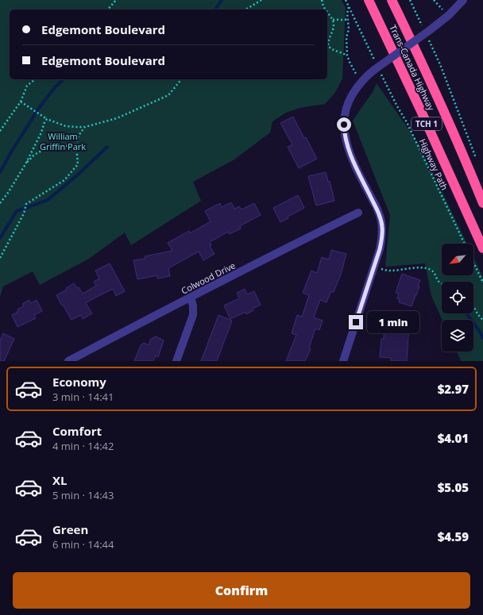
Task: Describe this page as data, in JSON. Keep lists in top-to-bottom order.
{
  "streets": {
    "highway": ["Trans-Canada Highway", "TCH 1"],
    "street": ["Colwood Drive"],
    "path": ["Highway Path"]
  },
  "parks": ["William Griffin Park"],
  "north": "bottom left",
  "page": {
    "banner": ["Edgemont Boulevard", "Edgemont Boulevard"],
    "bubble": "1 min",
    "list": [
      {
        "name": "Economy",
        "note": "3 min · 14:41",
        "value": "$2.97"
      },
      {
        "name": "Comfort",
        "note": "4 min · 14:42",
        "value": "$4.01"
      },
      {
        "name": "XL",
        "note": "5 min · 14:43",
        "value": "$5.05"
      },
      {
        "name": "Green",
        "note": "6 min · 14:44",
        "value": "$4.59"
      }
    ],
    "buttons": "Confirm"
  }
}
